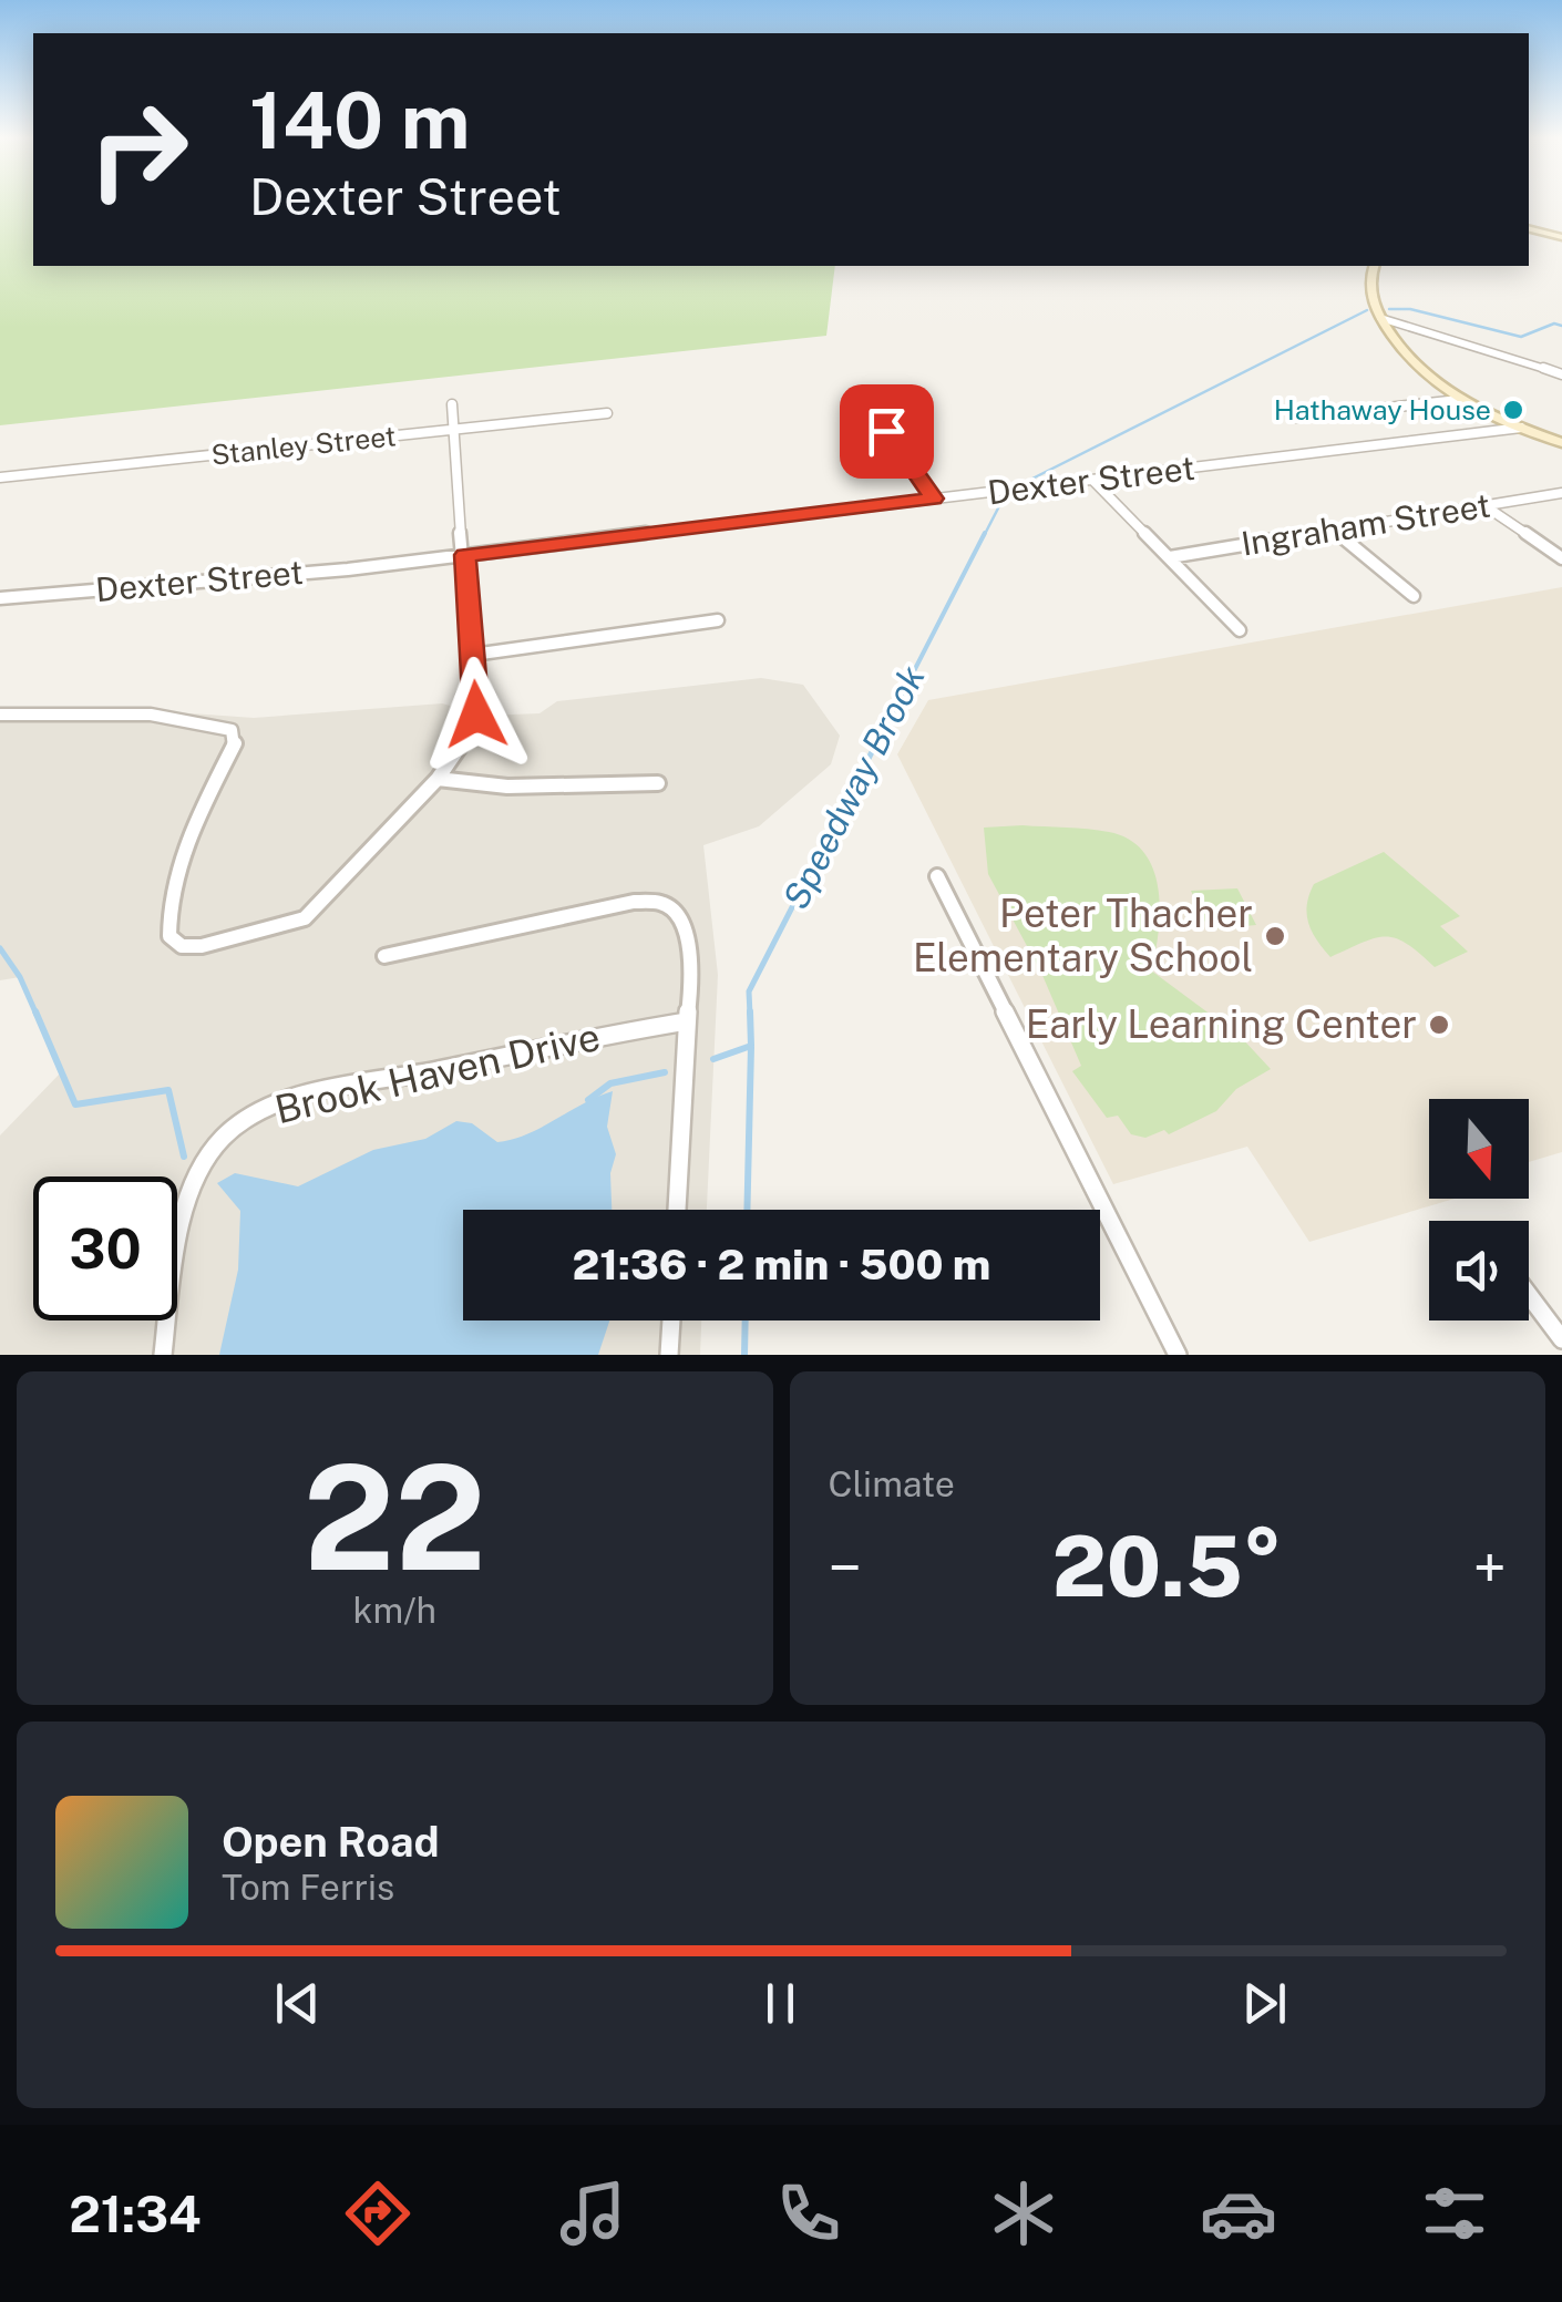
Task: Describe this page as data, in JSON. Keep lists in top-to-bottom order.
{
  "streets": {
    "street": [
      "Stanley Street",
      "Dexter Street",
      "Ingraham Street",
      "Brook Haven Drive"
    ]
  },
  "water": ["Speedway Brook"],
  "places": ["Hathaway House", "Peter Thacher Elementary School", "Early Learning Center"],
  "north": "bottom",
  "page": {
    "turn": ["140 m", "Dexter Street"],
    "limit": "30",
    "trip": "21:36 · 2 min · 500 m",
    "tile": [
      ["22", "km/h"],
      "Climate"
    ],
    "heat": ["−", "20.5°", "+"],
    "song": ["Open Road", "Tom Ferris"],
    "tabs": "21:34"
  }
}
